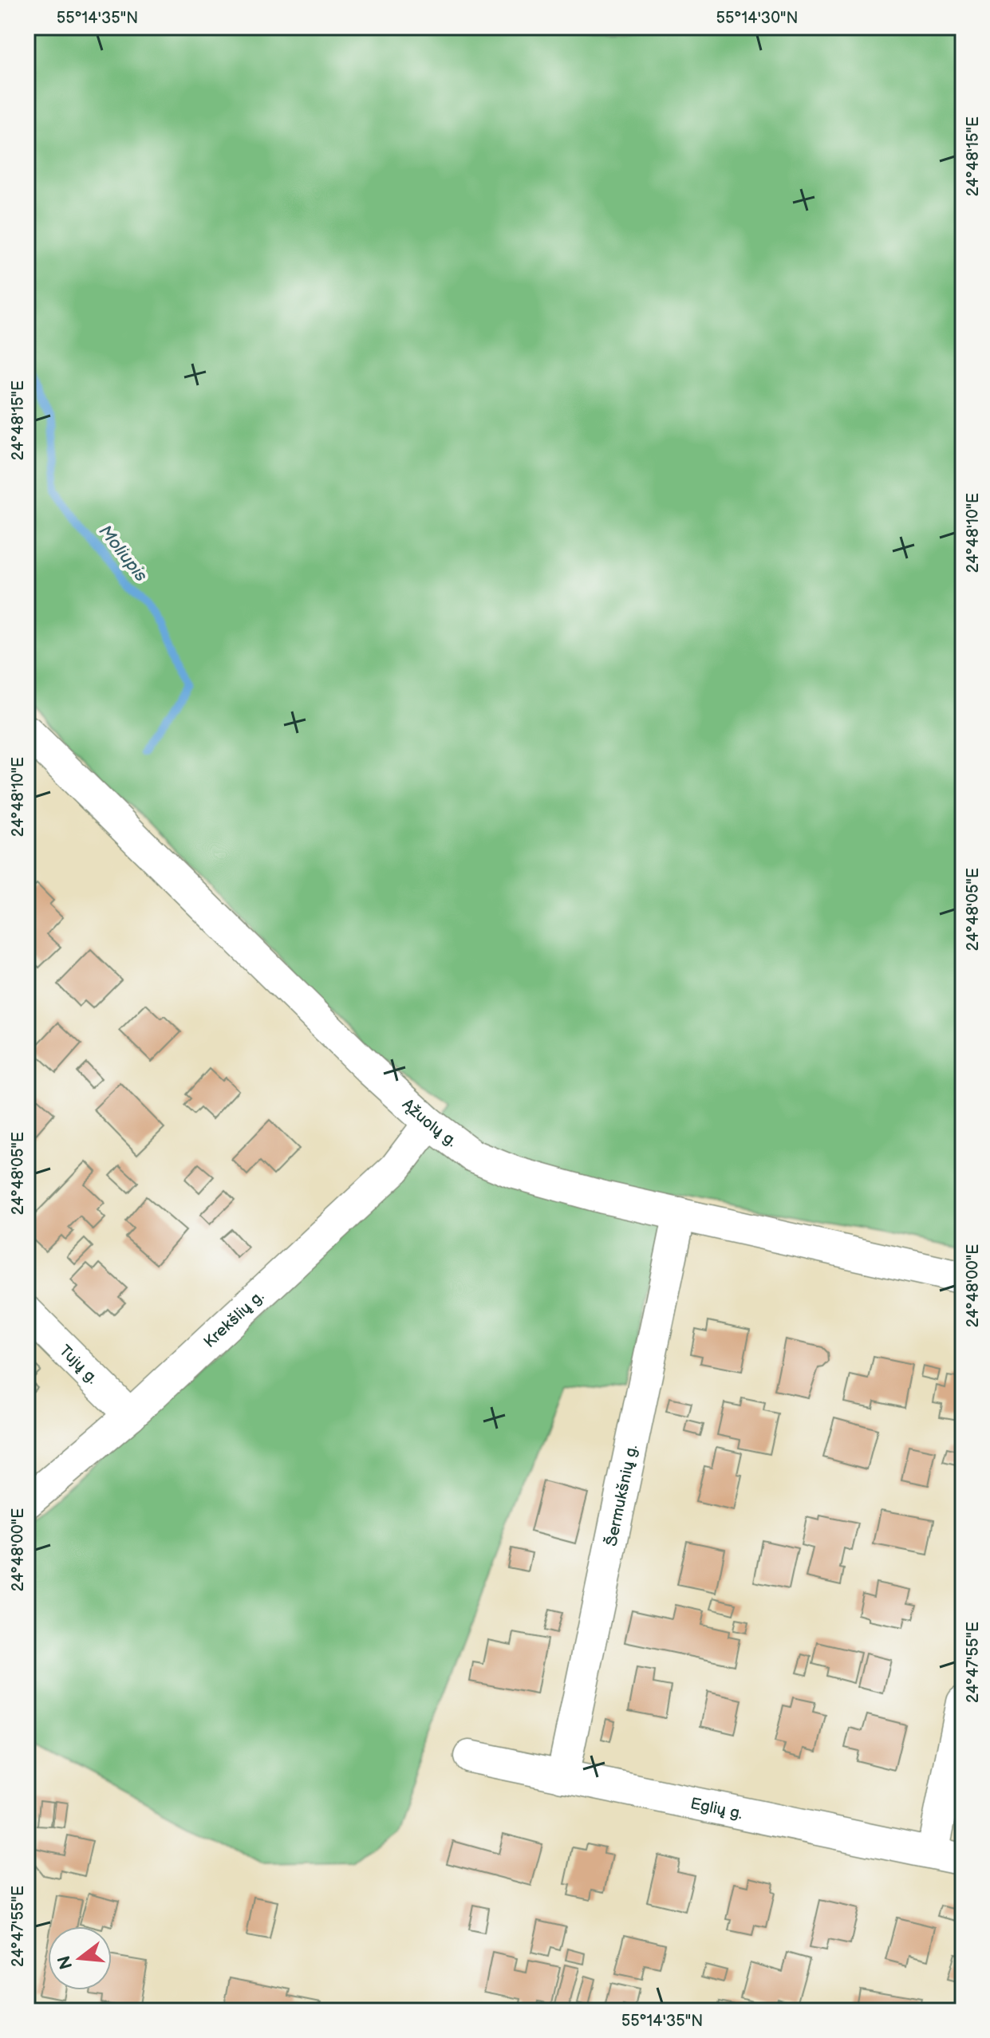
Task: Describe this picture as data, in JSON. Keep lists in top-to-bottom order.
{
  "streets": {
    "street": [
      "Ąžuolų g.",
      "Krekšlių g.",
      "Tujų g.",
      "Šermukšnių g.",
      "Eglių g."
    ]
  },
  "crossings": [
    ["Ąžuolų g.", "Krekšlių g."],
    ["Ąžuolų g.", "Šermukšnių g."],
    ["Krekšlių g.", "Tujų g."],
    ["Šermukšnių g.", "Eglių g."]
  ],
  "water": ["Moliupis"],
  "north": "left",
  "coordinates": [
    "55°14'35\"N",
    "55°14'30\"N",
    "24°48'15\"E",
    "24°48'10\"E",
    "24°48'05\"E",
    "24°48'00\"E",
    "24°47'55\"E"
  ]
}
